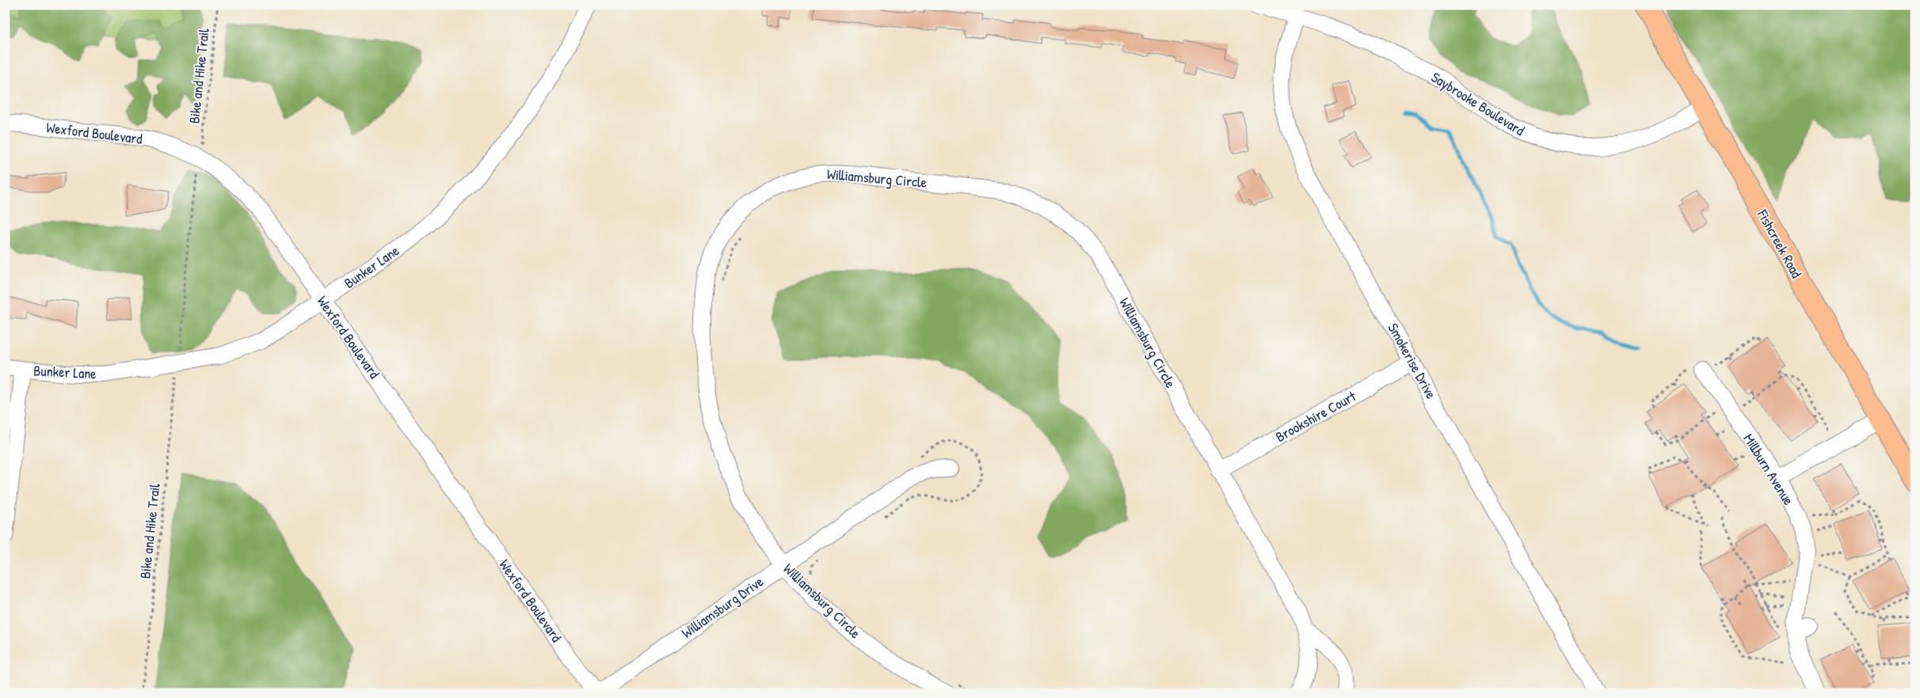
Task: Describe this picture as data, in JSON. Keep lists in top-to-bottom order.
{
  "streets": {
    "main road": ["Fishcreek Road"],
    "street": [
      "Saybrooke Boulevard",
      "Wexford Boulevard",
      "Williamsburg Circle",
      "Bunker Lane",
      "Smokerise Drive",
      "Brookshire Court",
      "Millburn Avenue",
      "Williamsburg Drive"
    ],
    "path": ["Bike and Hike Trail"]
  },
  "crossings": [
    ["Saybrooke Boulevard", "Fishcreek Road"],
    ["Saybrooke Boulevard", "Smokerise Drive"],
    ["Wexford Boulevard", "Bunker Lane"],
    ["Wexford Boulevard", "Williamsburg Drive"],
    ["Williamsburg Circle", "Brookshire Court"],
    ["Williamsburg Circle", "Williamsburg Drive"],
    ["Smokerise Drive", "Brookshire Court"]
  ]
}
